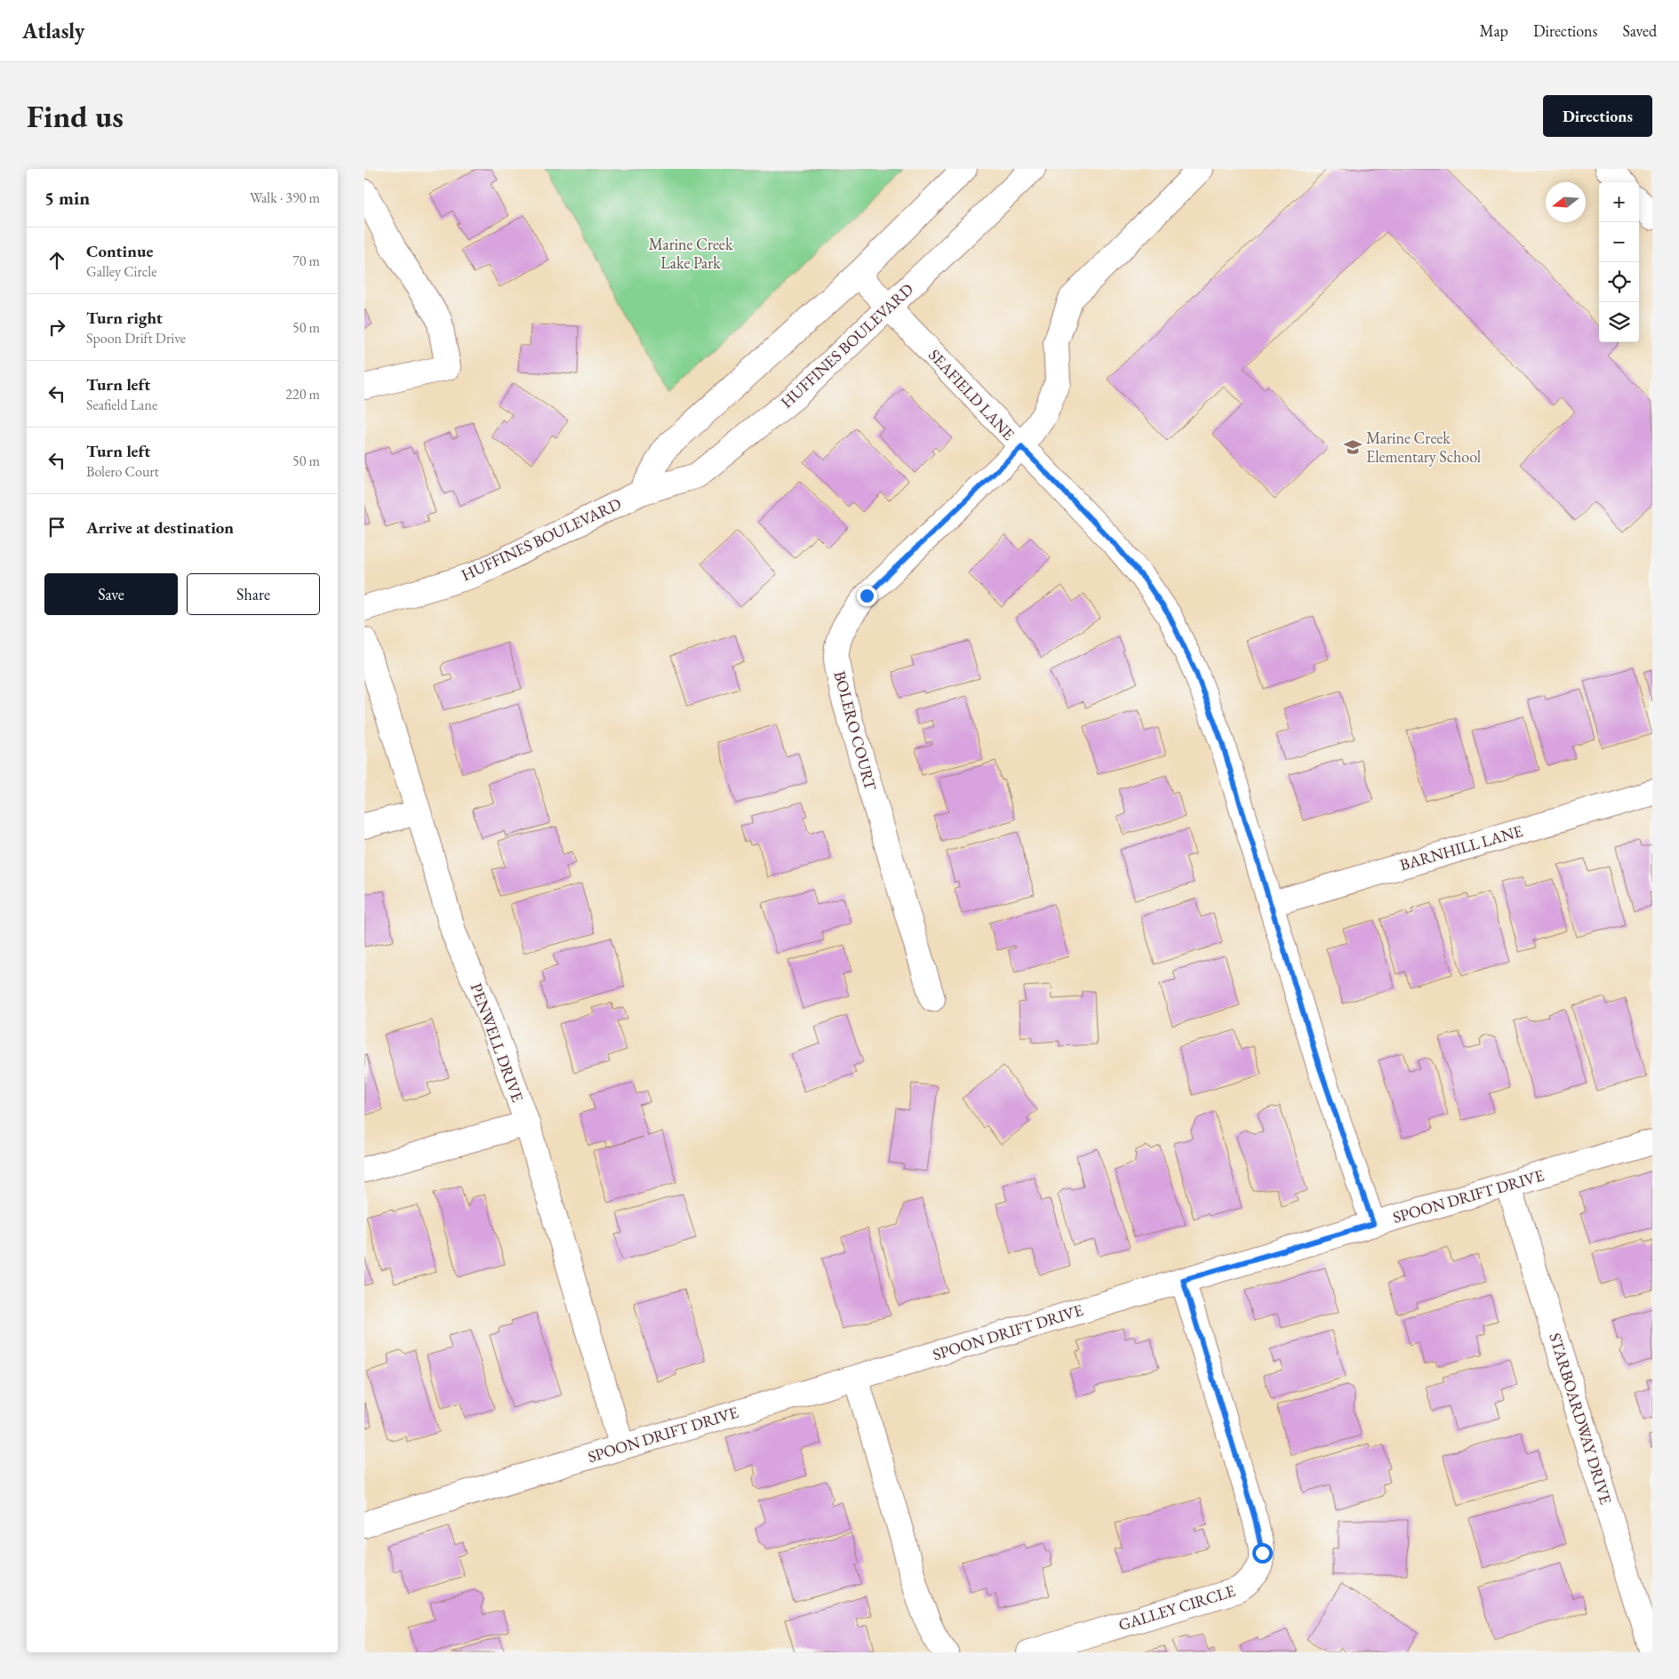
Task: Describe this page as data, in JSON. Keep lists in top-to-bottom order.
{
  "streets": {
    "street": [
      "HUFFINES BOULEVARD",
      "SEAFIELD LANE",
      "BOLERO COURT",
      "BARNHILL LANE",
      "PENWELL DRIVE",
      "SPOON DRIFT DRIVE",
      "STARBOARDWAY DRIVE",
      "GALLEY CIRCLE"
    ]
  },
  "crossings": [
    ["HUFFINES BOULEVARD", "SEAFIELD LANE"],
    ["SEAFIELD LANE", "BOLERO COURT"],
    ["SEAFIELD LANE", "BARNHILL LANE"],
    ["SEAFIELD LANE", "SPOON DRIFT DRIVE"],
    ["PENWELL DRIVE", "SPOON DRIFT DRIVE"],
    ["SPOON DRIFT DRIVE", "STARBOARDWAY DRIVE"],
    ["SPOON DRIFT DRIVE", "GALLEY CIRCLE"]
  ],
  "parks": ["Marine Creek Lake Park"],
  "places": {
    "school or university": ["Marine Creek Elementary School"]
  },
  "north": "left",
  "page": {
    "header": "Atlasly",
    "nav": ["Map", "Directions", "Saved"],
    "buttons": [
      "Directions",
      ["Save", "Share"]
    ],
    "title": "Find us",
    "heading": ["5 min", "Walk · 390 m"],
    "map_buttons": ["+", "−"],
    "list": [
      ["Continue", "Galley Circle", "70 m"],
      ["Turn right", "Spoon Drift Drive", "50 m"],
      ["Turn left", "Seafield Lane", "220 m"],
      ["Turn left", "Bolero Court", "50 m"],
      "Arrive at destination"
    ]
  }
}
